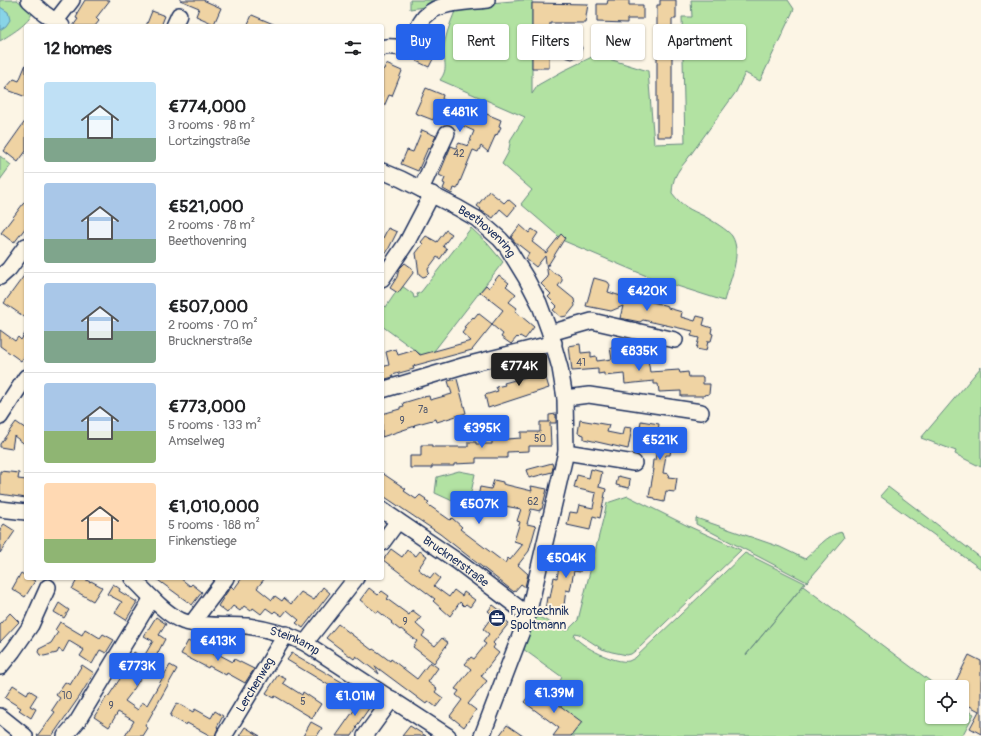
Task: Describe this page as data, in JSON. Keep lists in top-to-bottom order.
{
  "streets": {
    "street": [
      "Beethovenring",
      "Brucknerstraße",
      "Steinkamp",
      "Lerchenweg"
    ]
  },
  "crossings": [
    ["Beethovenring", "Brucknerstraße"],
    ["Steinkamp", "Lerchenweg"]
  ],
  "places": {
    "office": ["Pyrotechnik Spoltmann"]
  },
  "house_numbers": [
    "42",
    "41",
    "7a",
    "9",
    "50",
    "62",
    "9",
    "10",
    "5",
    "9"
  ],
  "page": {
    "chip": [
      "Buy",
      "Rent",
      "Filters",
      "New",
      "Apartment"
    ],
    "heading": "12 homes",
    "list": [
      {
        "name": "€774,000",
        "note": "3 rooms · 98 m² · Lortzingstraße"
      },
      {
        "name": "€521,000",
        "note": "2 rooms · 78 m² · Beethovenring"
      },
      {
        "name": "€507,000",
        "note": "2 rooms · 70 m² · Brucknerstraße"
      },
      {
        "name": "€773,000",
        "note": "5 rooms · 133 m² · Amselweg"
      },
      {
        "name": "€1,010,000",
        "note": "5 rooms · 188 m² · Finkenstiege"
      }
    ],
    "price": [
      "€481K",
      "€420K",
      "€835K",
      "€774K",
      "€395K",
      "€521K",
      "€507K",
      "€504K",
      "€413K",
      "€773K",
      "€1.39M",
      "€1.01M"
    ]
  }
}
